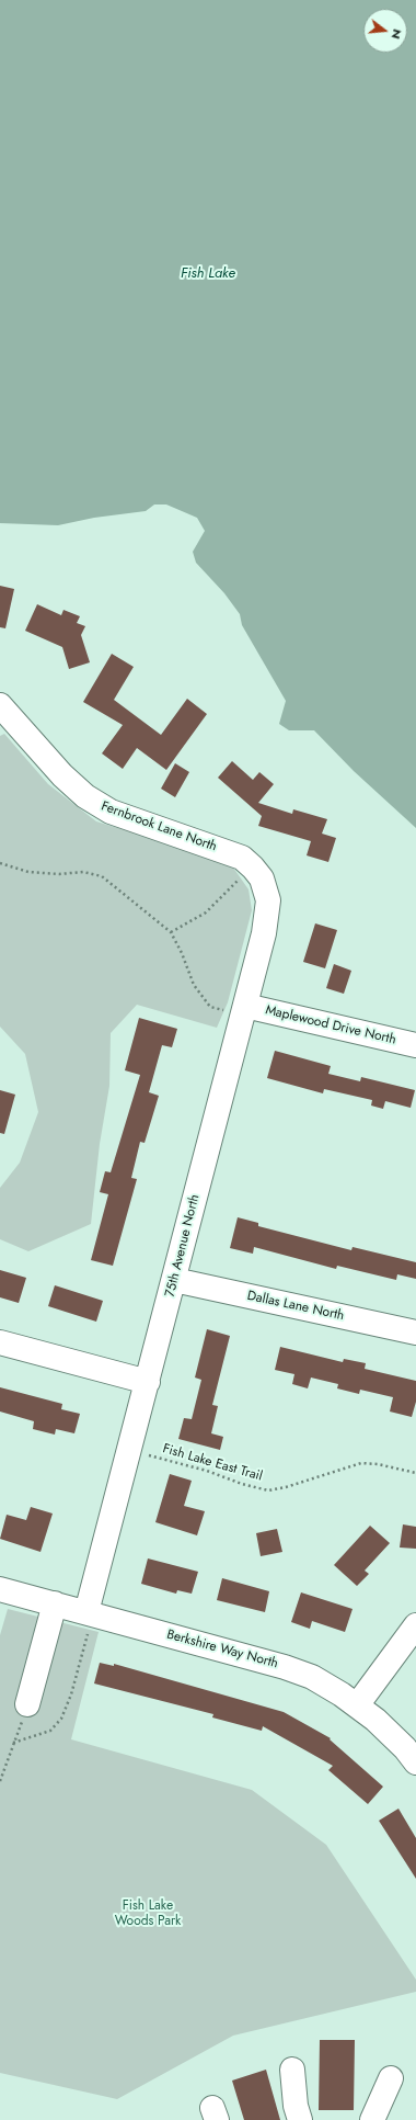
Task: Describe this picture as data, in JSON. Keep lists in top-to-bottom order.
{
  "streets": {
    "street": [
      "Fernbrook Lane North",
      "Maplewood Drive North",
      "75th Avenue North",
      "Dallas Lane North",
      "Berkshire Way North"
    ],
    "path": ["Fish Lake East Trail"]
  },
  "crossings": [
    ["Fernbrook Lane North", "75th Avenue North"],
    ["Maplewood Drive North", "75th Avenue North"],
    ["75th Avenue North", "Dallas Lane North"],
    ["75th Avenue North", "Fish Lake East Trail"],
    ["75th Avenue North", "Berkshire Way North"]
  ],
  "water": ["Fish Lake"],
  "parks": ["Fish Lake Woods Park"],
  "north": "right"
}
